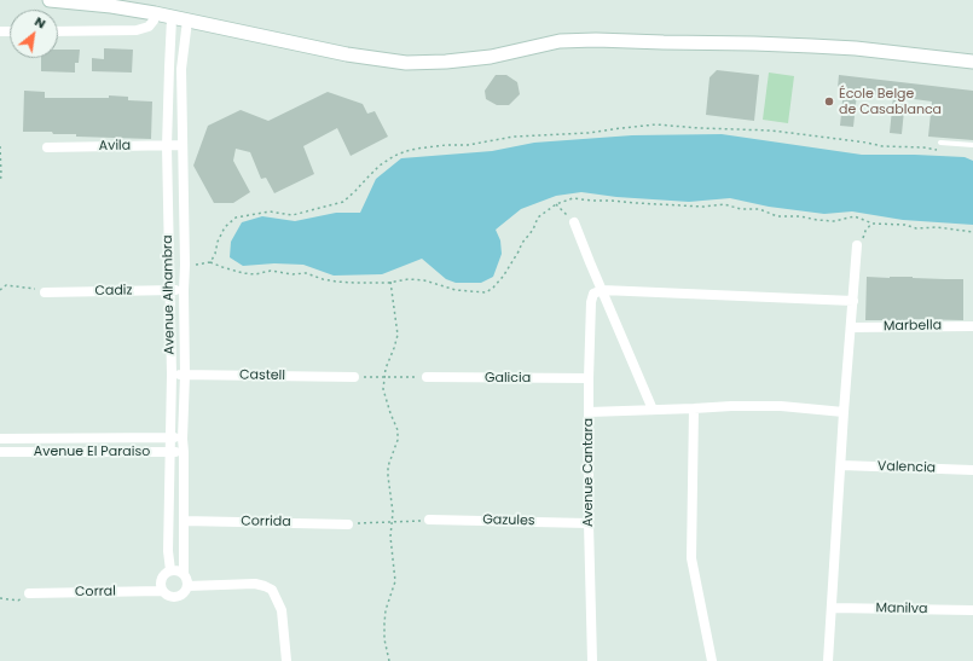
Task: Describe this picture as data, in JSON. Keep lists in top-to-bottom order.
{
  "streets": {
    "street": [
      "Avila",
      "Cadiz",
      "Avenue Alhambra",
      "Marbella",
      "Castell",
      "Galicia",
      "Avenue El Paraiso",
      "Valencia",
      "Avenue Cantara",
      "Gazules",
      "Corrida",
      "Corral",
      "Manilva"
    ]
  },
  "crossings": [
    ["Avila", "Avenue Alhambra"],
    ["Cadiz", "Avenue Alhambra"],
    ["Avenue Alhambra", "Castell"],
    ["Avenue Alhambra", "Avenue El Paraiso"],
    ["Avenue Alhambra", "Corrida"],
    ["Avenue Alhambra", "Corral"],
    ["Galicia", "Avenue Cantara"],
    ["Avenue Cantara", "Gazules"]
  ],
  "places": ["École Belge de Casablanca"],
  "north": "top right"
}
